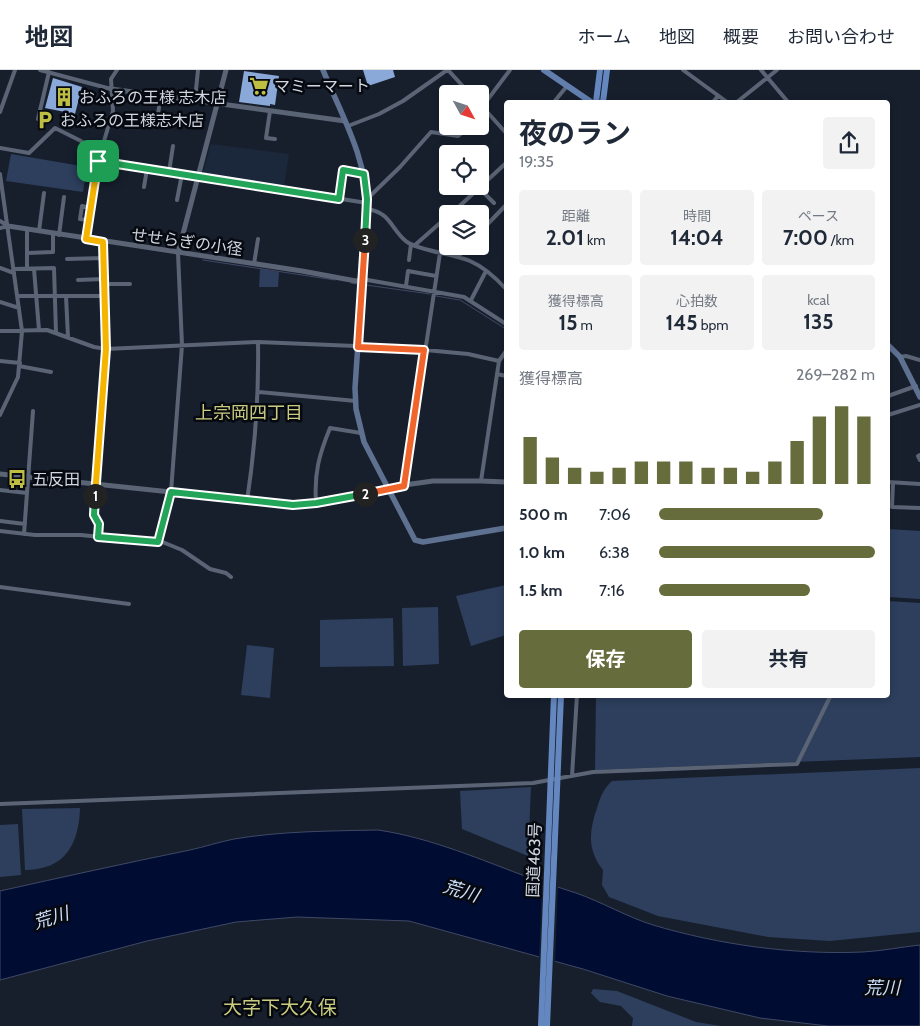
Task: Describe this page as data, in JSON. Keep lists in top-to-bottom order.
{
  "streets": {
    "highway": ["国道463号"],
    "street": ["せせらぎの小径"]
  },
  "districts": ["上宗岡四丁目", "大字下大久保"],
  "water": ["荒川"],
  "places": {
    "supermarket": ["マミーマート"],
    "building": ["おふろの王様 志木店"],
    "parking": ["おふろの王様志木店"],
    "bus stop": ["五反田"]
  },
  "north": "bottom right",
  "page": {
    "header": "地図",
    "nav": [
      "ホーム",
      "地図",
      "概要",
      "お問い合わせ"
    ],
    "heading": ["夜のラン", "19:35"],
    "stats": [
      ["距離", "2.01 km"],
      ["時間", "14:04"],
      ["ペース", "7:00 /km"],
      ["獲得標高", "15 m"],
      ["心拍数", "145 bpm"],
      ["kcal", "135"]
    ],
    "pins": ["3", "2", "1"],
    "chart": ["獲得標高", "269–282 m"],
    "list": [
      {
        "name": "500 m",
        "note": "7:06"
      },
      {
        "name": "1.0 km",
        "note": "6:38"
      },
      {
        "name": "1.5 km",
        "note": "7:16"
      }
    ],
    "buttons": ["保存", "共有"]
  }
}
